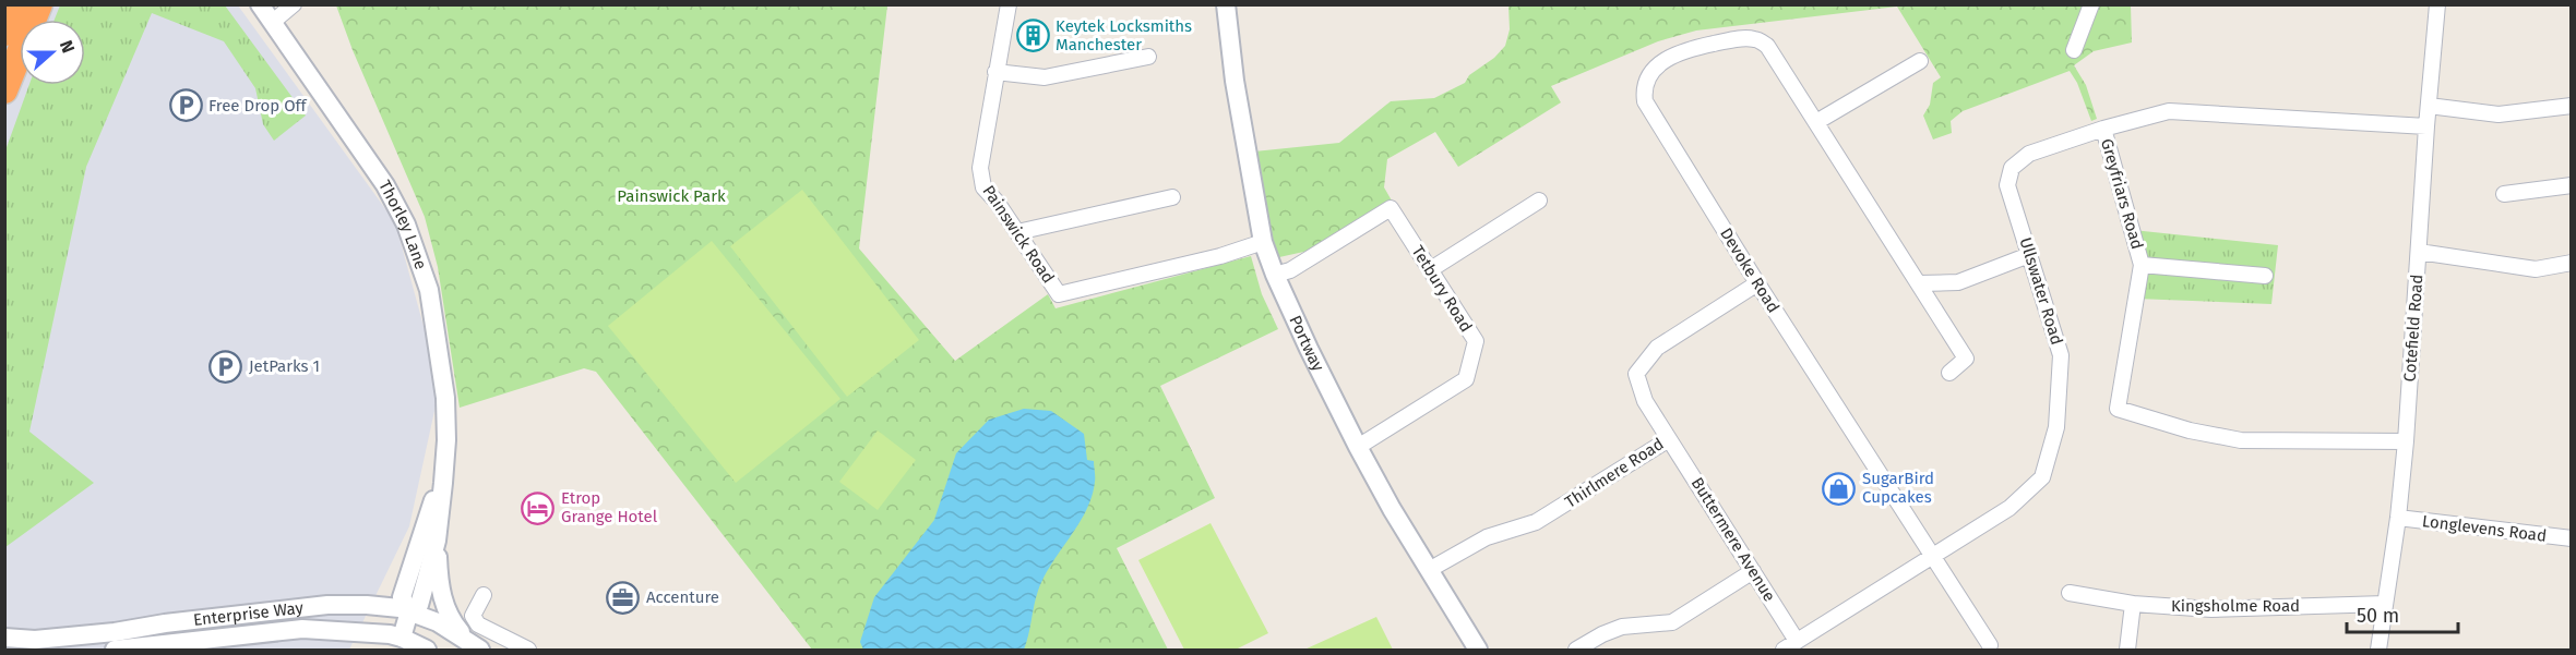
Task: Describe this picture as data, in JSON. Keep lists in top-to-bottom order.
{
  "streets": {
    "street": [
      "Greyfriars Road",
      "Thorley Lane",
      "Painswick Road",
      "Devoke Road",
      "Tetbury Road",
      "Ullswater Road",
      "Cotefield Road",
      "Portway",
      "Thirlmere Road",
      "Longlevens Road",
      "Buttermere Avenue",
      "Kingsholme Road",
      "Enterprise Way"
    ]
  },
  "crossings": [
    ["Greyfriars Road", "Ullswater Road"],
    ["Greyfriars Road", "Cotefield Road"],
    ["Thorley Lane", "Enterprise Way"],
    ["Painswick Road", "Portway"],
    ["Devoke Road", "Ullswater Road"],
    ["Devoke Road", "Thirlmere Road"],
    ["Tetbury Road", "Portway"],
    ["Ullswater Road", "Buttermere Avenue"],
    ["Cotefield Road", "Longlevens Road"],
    ["Cotefield Road", "Kingsholme Road"],
    ["Portway", "Thirlmere Road"],
    ["Thirlmere Road", "Buttermere Avenue"]
  ],
  "parks": ["Painswick Park"],
  "places": {
    "building": ["Keytek Locksmiths Manchester"],
    "parking": ["Free Drop Off", "JetParks 1"],
    "shop": ["SugarBird Cupcakes"],
    "hotel": ["Etrop Grange Hotel"],
    "office": ["Accenture"]
  },
  "scale_bar": "50 m",
  "north": "right"
}
